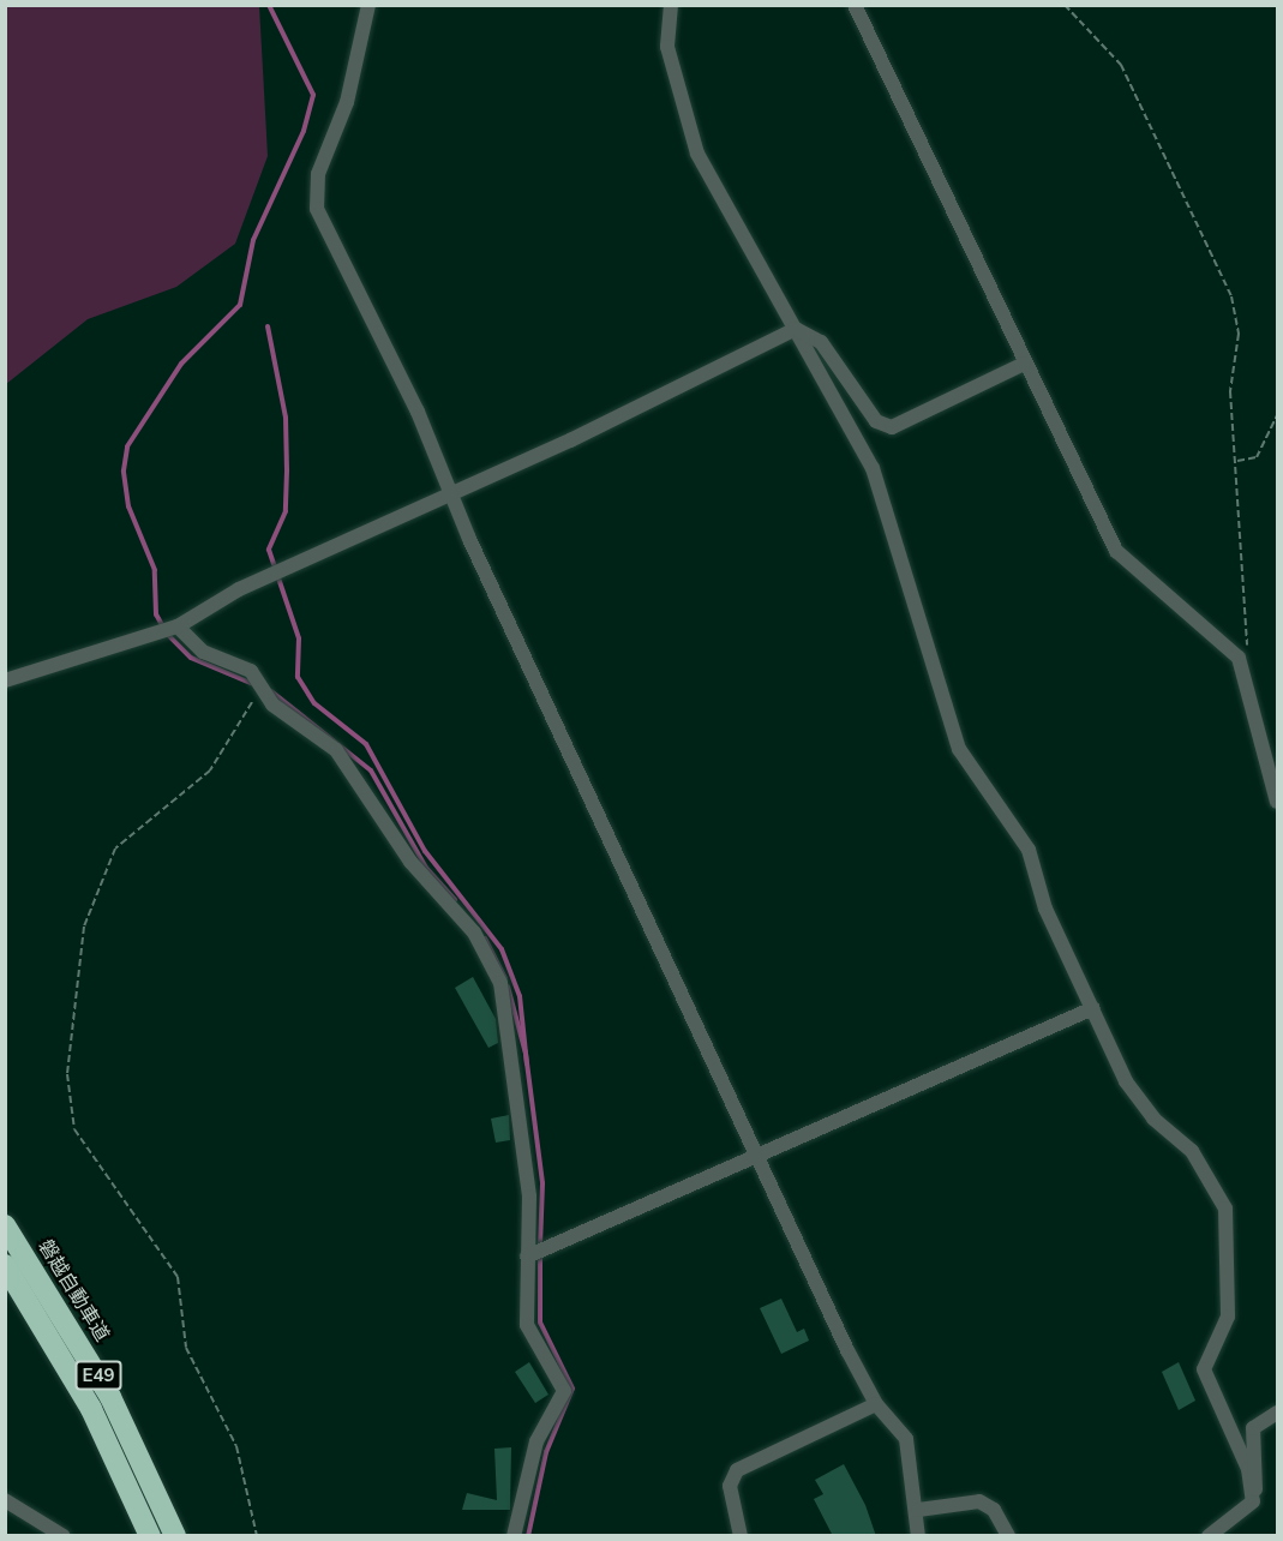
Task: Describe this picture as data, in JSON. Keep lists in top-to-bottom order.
{
  "streets": {
    "highway": ["磐越自動車道", "E49"]
  }
}
